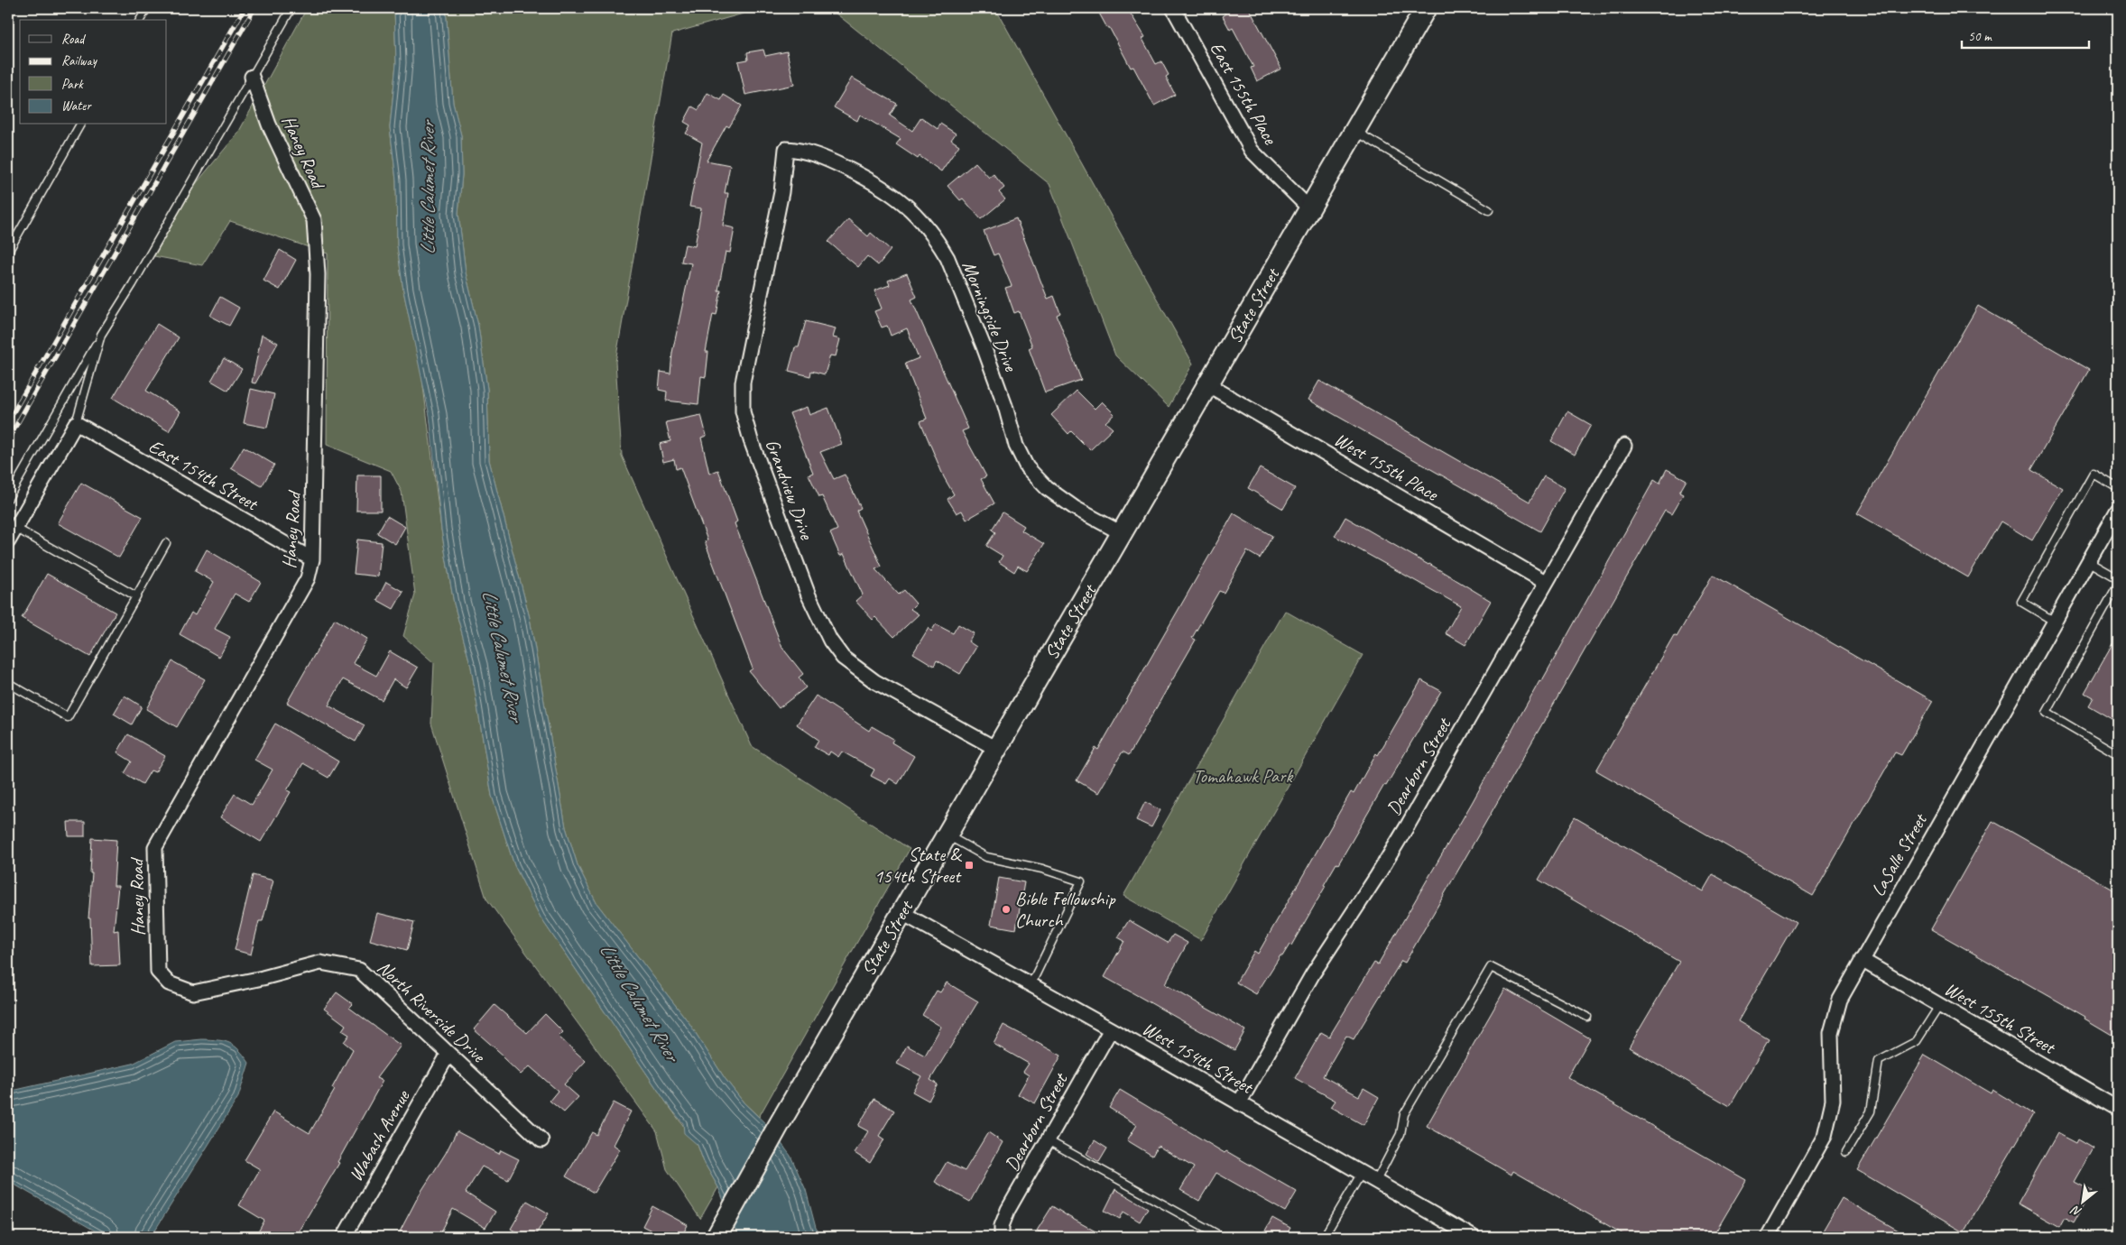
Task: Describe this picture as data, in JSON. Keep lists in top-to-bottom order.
{
  "streets": {
    "main road": ["State Street"],
    "street": [
      "East 155th Place",
      "Haney Road",
      "Morningside Drive",
      "West 155th Place",
      "East 154th Street",
      "Grandview Drive",
      "Dearborn Street",
      "LaSalle Street",
      "North Riverside Drive",
      "West 155th Street",
      "West 154th Street",
      "Wabash Avenue"
    ]
  },
  "crossings": [
    ["East 155th Place", "State Street"],
    ["Haney Road", "East 154th Street"],
    ["Haney Road", "North Riverside Drive"],
    ["State Street", "Morningside Drive"],
    ["State Street", "West 155th Place"],
    ["State Street", "Grandview Drive"],
    ["State Street", "West 154th Street"],
    ["Morningside Drive", "Grandview Drive"],
    ["West 155th Place", "Dearborn Street"],
    ["Dearborn Street", "West 154th Street"],
    ["LaSalle Street", "West 155th Street"],
    ["North Riverside Drive", "Wabash Avenue"]
  ],
  "water": ["Little Calumet River"],
  "parks": ["Tomahawk Park"],
  "places": {
    "transit": ["State & 154th Street"],
    "other": ["Bible Fellowship Church"]
  },
  "legend": [
    "Road",
    "Railway",
    "Park",
    "Water"
  ],
  "scale_bar": "50 m",
  "north": "bottom left"
}
